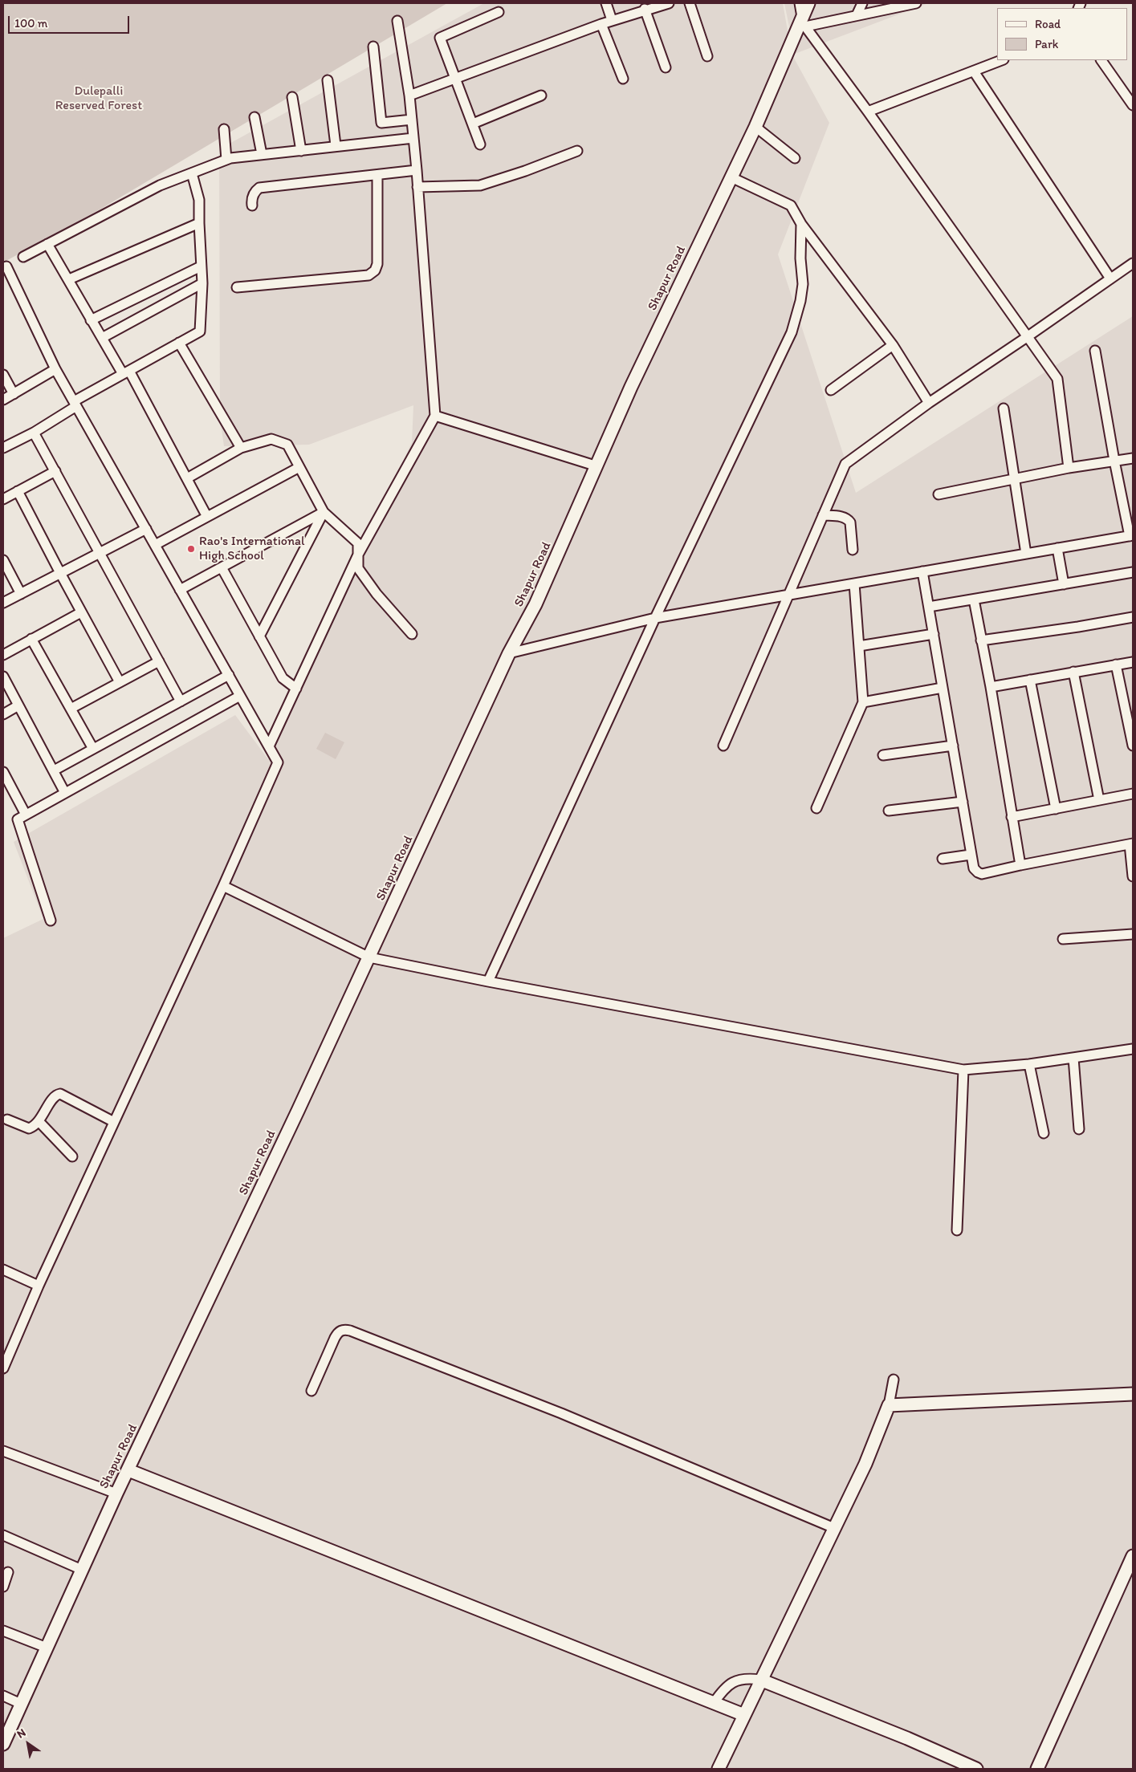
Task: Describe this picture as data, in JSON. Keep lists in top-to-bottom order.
{
  "streets": {
    "street": ["Shapur Road"]
  },
  "parks": ["Dulepalli Reserved Forest"],
  "places": ["Rao's International High School"],
  "legend": ["Road", "Park"],
  "scale_bar": "100 m",
  "north": "top left"
}
